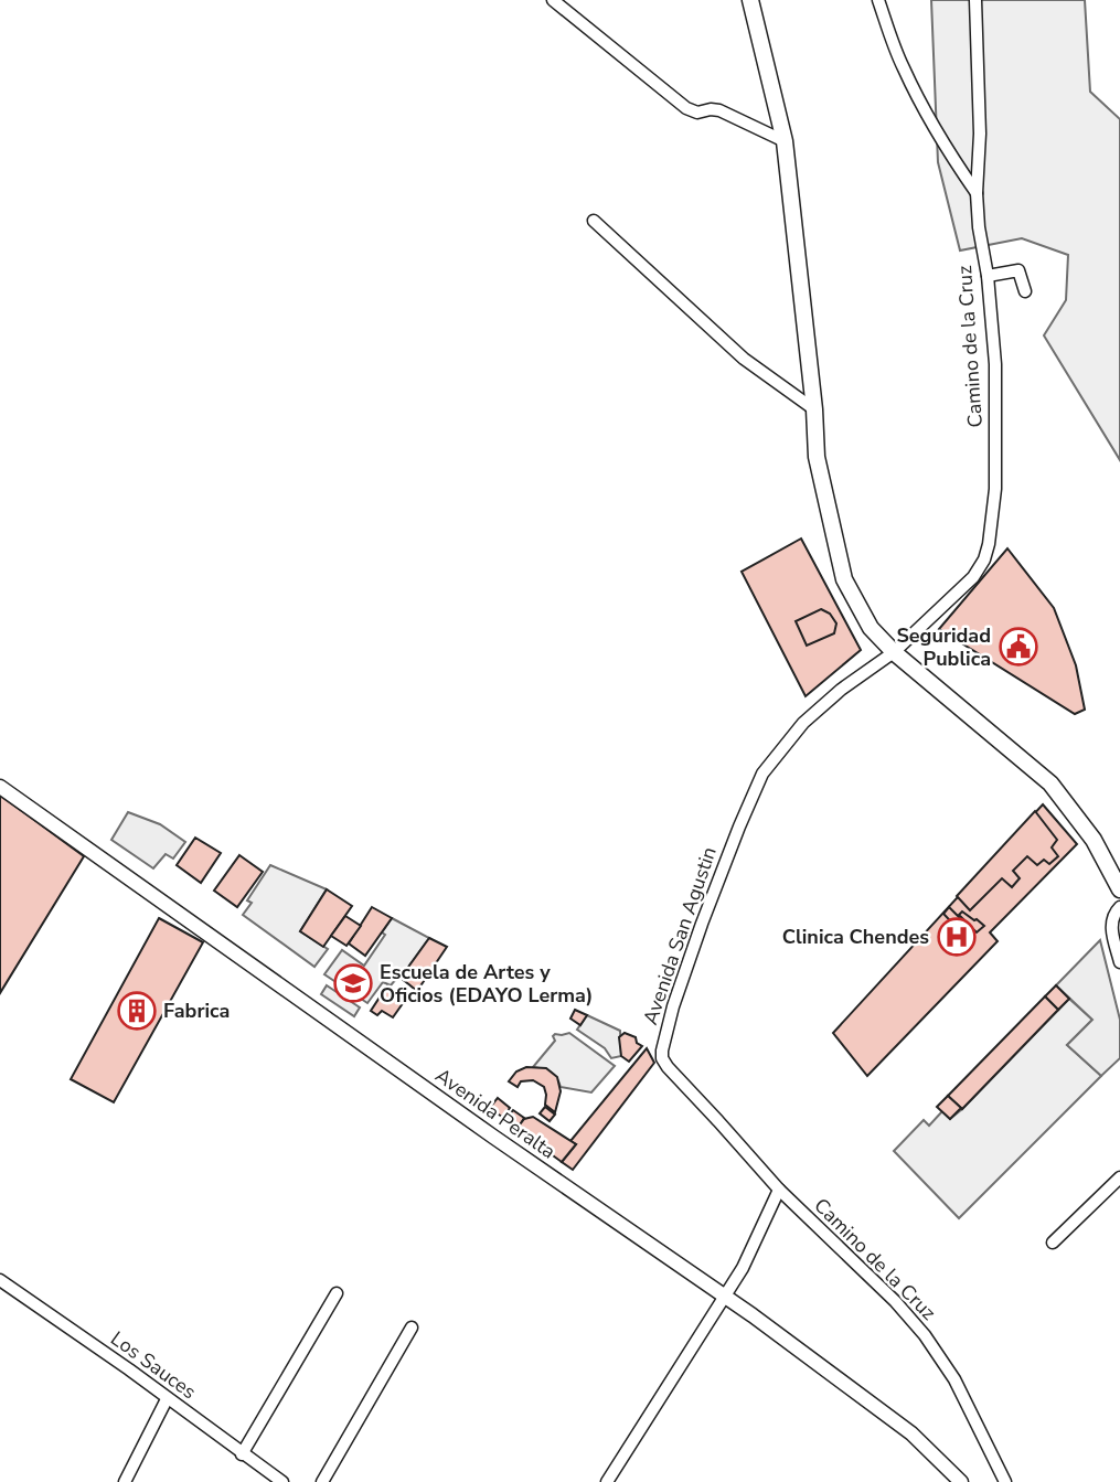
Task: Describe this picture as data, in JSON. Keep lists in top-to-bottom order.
{
  "streets": {
    "street": [
      "Camino de la Cruz",
      "Avenida San Agustin",
      "Avenida Peralta",
      "Los Sauces"
    ]
  },
  "crossings": [
    ["Camino de la Cruz", "Avenida San Agustin"]
  ],
  "places": {
    "public building": ["Seguridad Publica"],
    "hospital": ["Clinica Chendes"],
    "school or university": ["Escuela de Artes y Oficios (EDAYO Lerma)"],
    "building": ["Fabrica"]
  }
}
